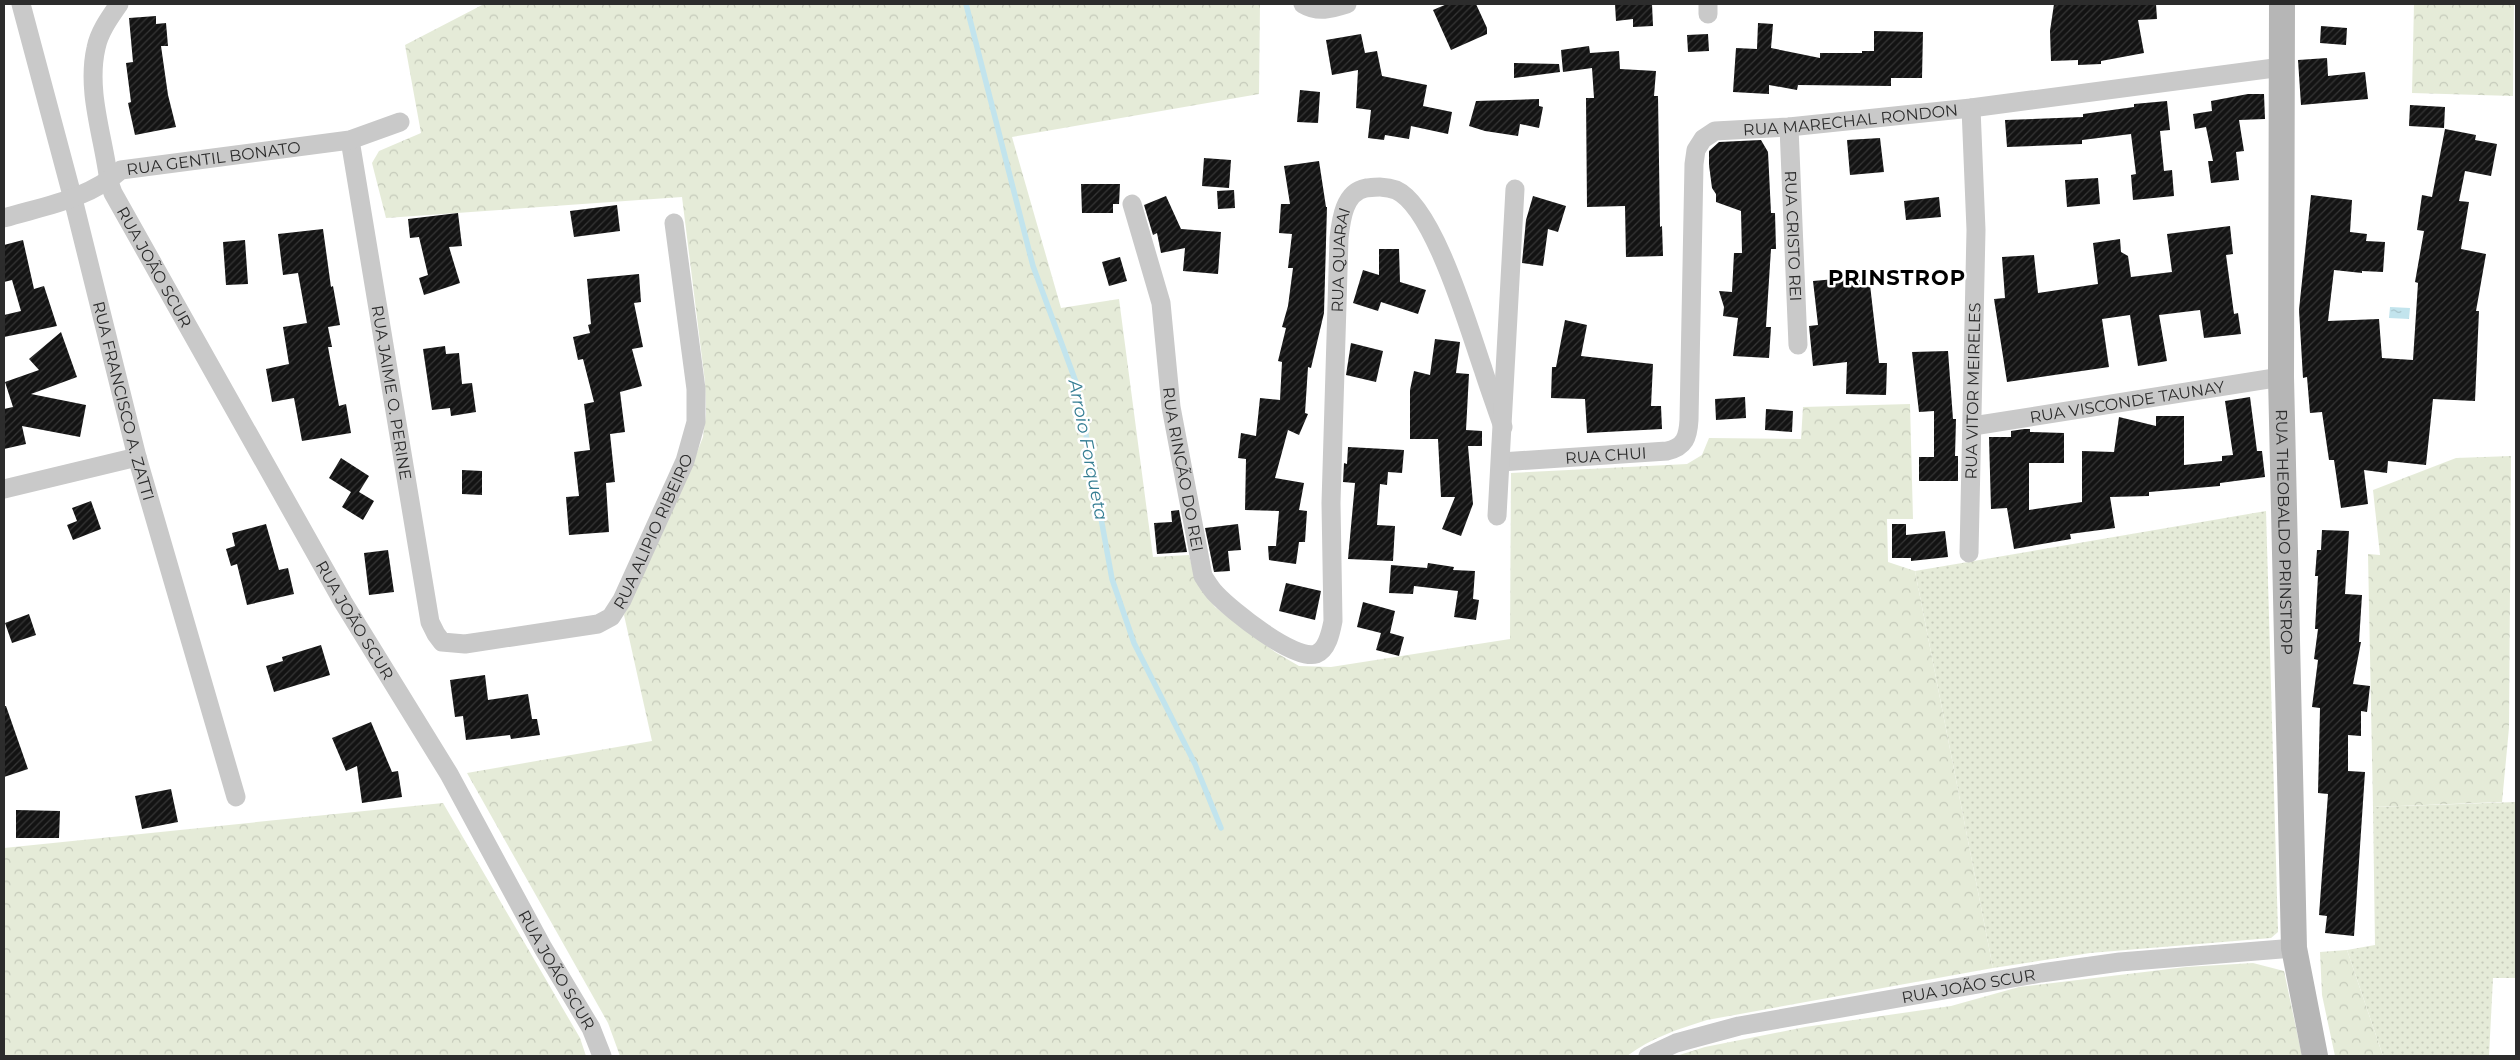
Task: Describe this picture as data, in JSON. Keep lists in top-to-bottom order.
{
  "streets": {
    "street": [
      "RUA MARECHAL RONDON",
      "RUA GENTIL BONATO",
      "RUA CRISTO REI",
      "RUA QUARAI",
      "RUA JOÃO SCUR",
      "RUA VITOR MEIRELES",
      "RUA JAIME O. PERINE",
      "RUA FRANCISCO A. ZATTI",
      "RUA VISCONDE TAUNAY",
      "RUA CHUI",
      "RUA RINCÃO DO REI",
      "RUA ALIPIO RIBEIRO",
      "RUA THEOBALDO PRINSTROP"
    ]
  },
  "crossings": [
    ["RUA MARECHAL RONDON", "RUA CRISTO REI"],
    ["RUA MARECHAL RONDON", "RUA VITOR MEIRELES"],
    ["RUA MARECHAL RONDON", "RUA CHUI"],
    ["RUA MARECHAL RONDON", "RUA THEOBALDO PRINSTROP"],
    ["RUA GENTIL BONATO", "RUA JOÃO SCUR"],
    ["RUA GENTIL BONATO", "RUA JAIME O. PERINE"],
    ["RUA GENTIL BONATO", "RUA FRANCISCO A. ZATTI"],
    ["RUA QUARAI", "RUA RINCÃO DO REI"],
    ["RUA JOÃO SCUR", "RUA THEOBALDO PRINSTROP"],
    ["RUA VITOR MEIRELES", "RUA VISCONDE TAUNAY"],
    ["RUA JAIME O. PERINE", "RUA ALIPIO RIBEIRO"],
    ["RUA VISCONDE TAUNAY", "RUA THEOBALDO PRINSTROP"]
  ],
  "districts": ["PRINSTROP"],
  "water": ["Arroio Forqueta"]
}
